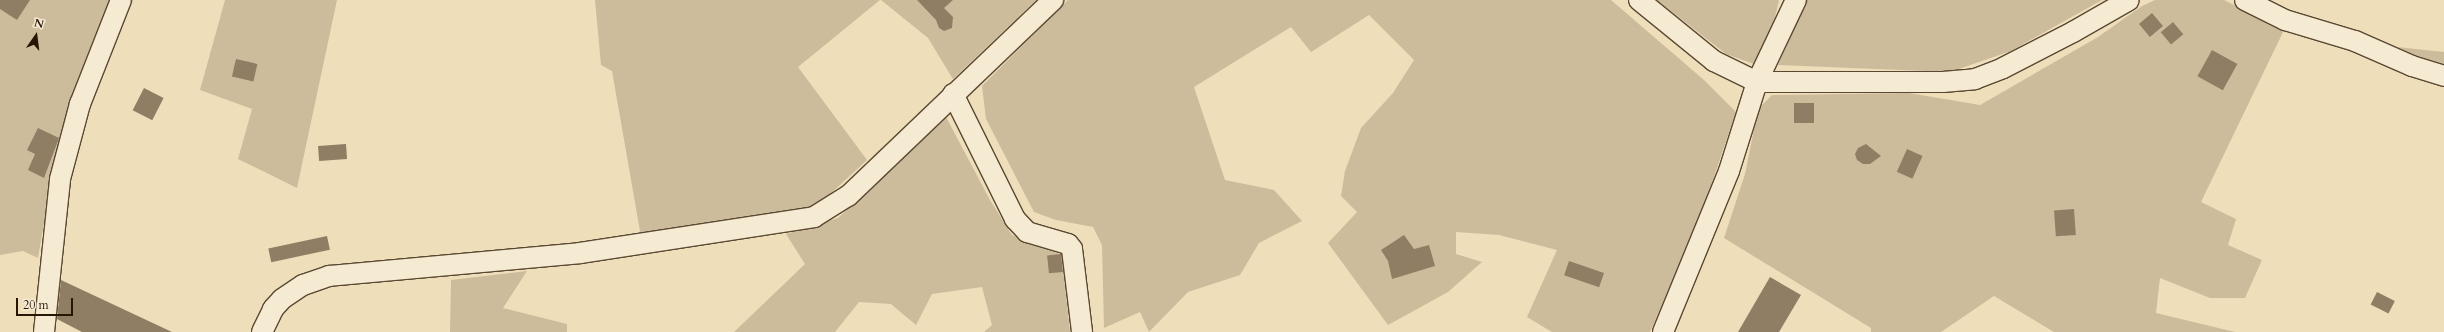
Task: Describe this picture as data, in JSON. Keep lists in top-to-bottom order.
{
  "scale_bar": "20 m",
  "north": "top"
}
